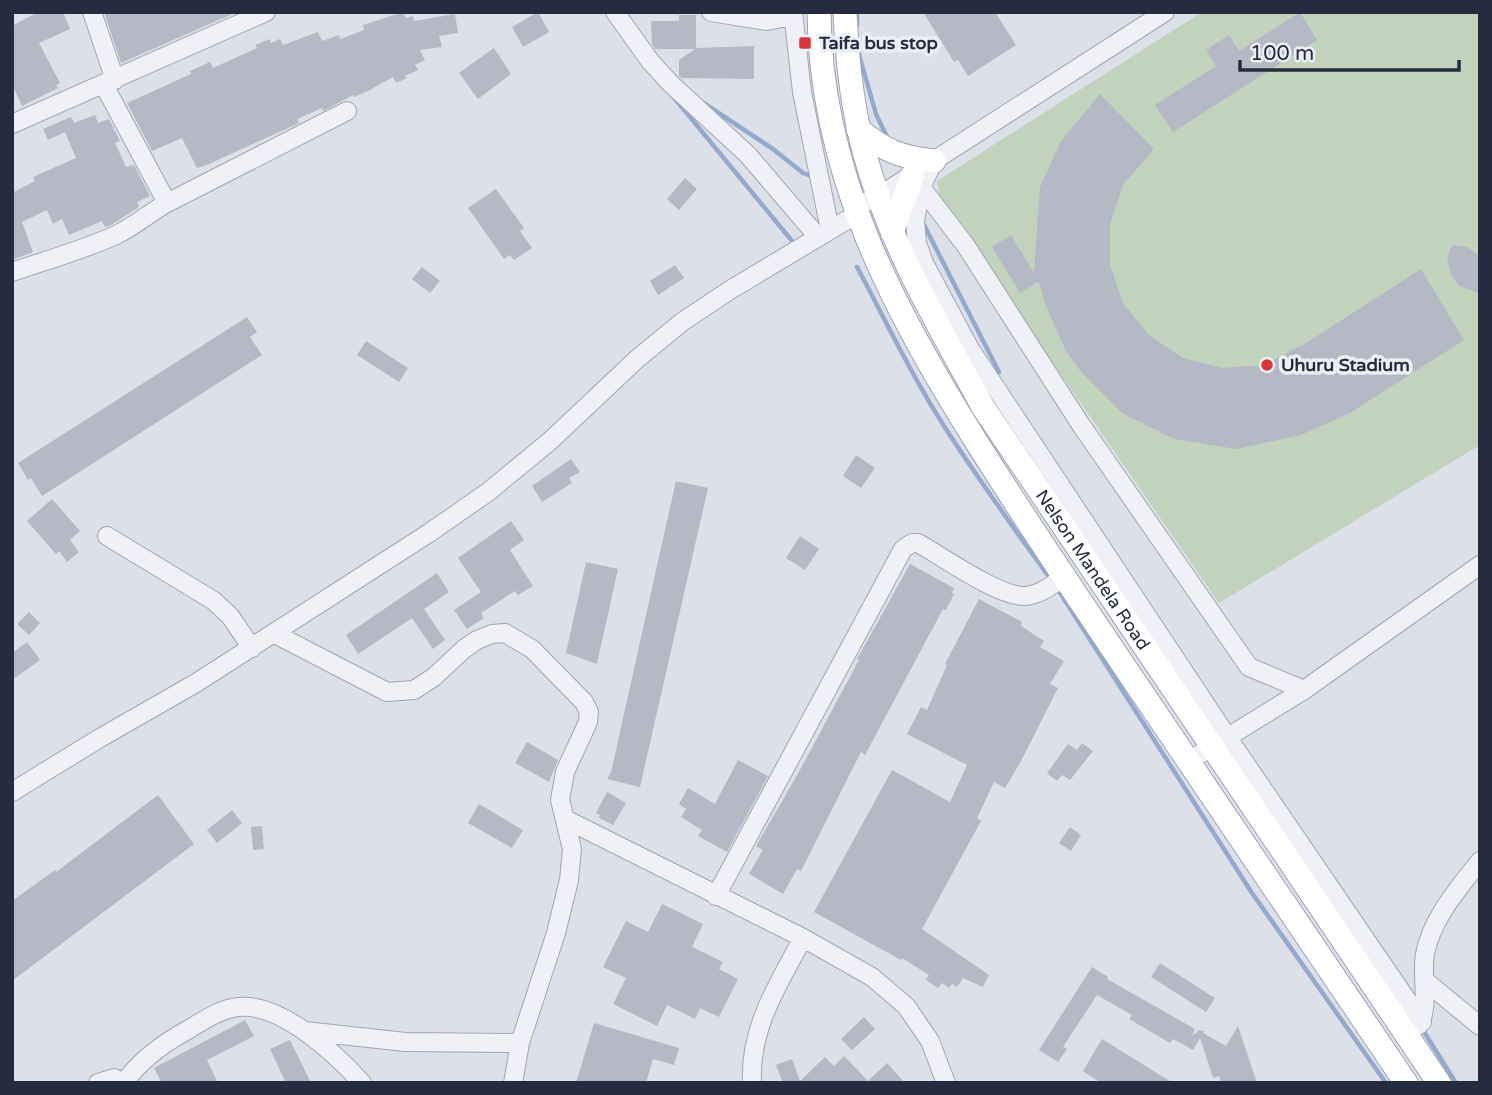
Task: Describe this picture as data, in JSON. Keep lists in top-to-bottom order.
{
  "streets": {
    "main road": ["Nelson Mandela Road"]
  },
  "places": {
    "transit": ["Taifa bus stop"],
    "other": ["Uhuru Stadium"]
  },
  "scale_bar": "100 m"
}
